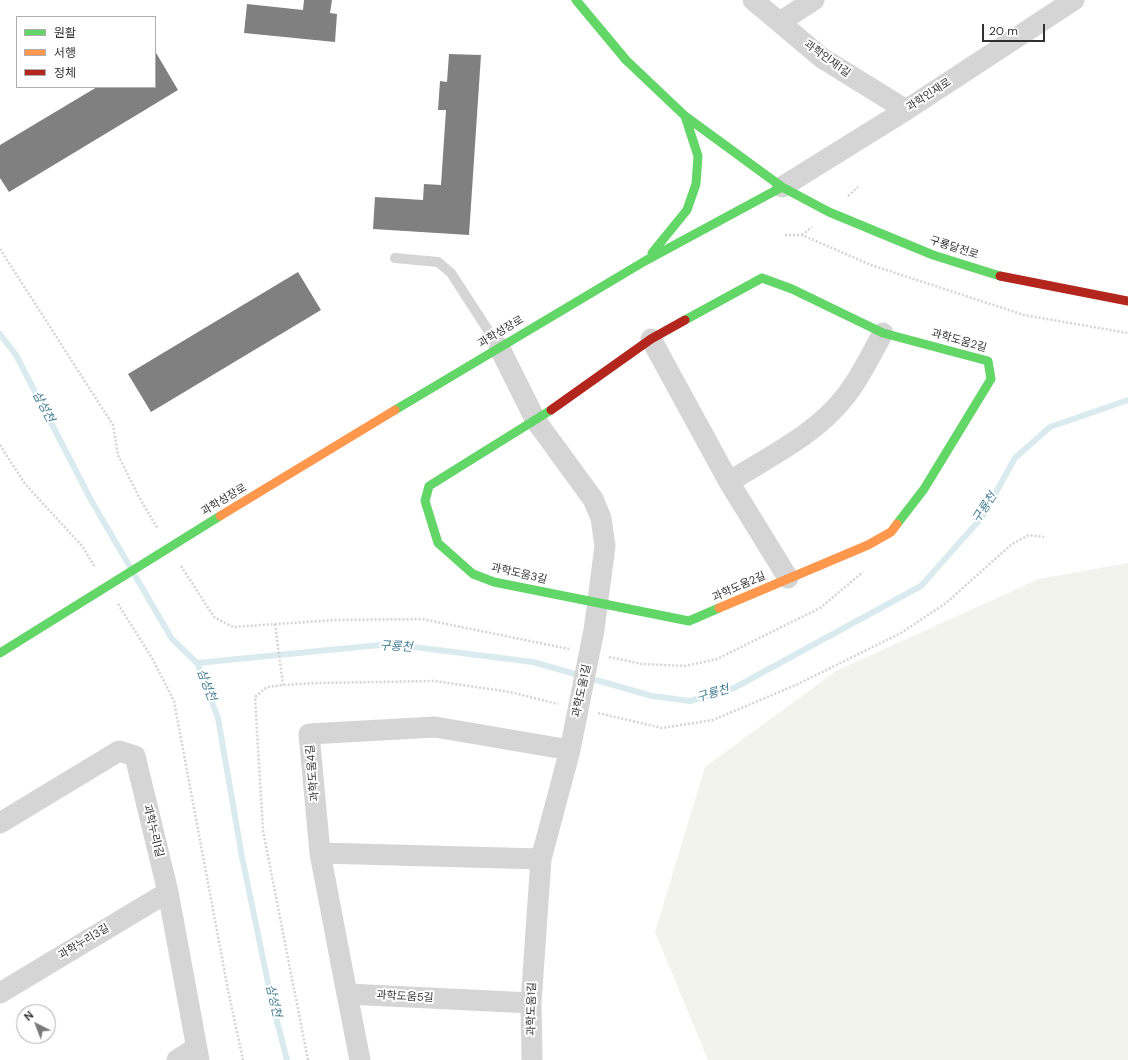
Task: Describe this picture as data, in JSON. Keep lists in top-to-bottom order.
{
  "streets": {
    "street": [
      "과학인재1길",
      "과학인재로",
      "구룡달전로",
      "과학성장로",
      "과학도움2길",
      "과학도움3길",
      "과학도움1길",
      "과학도움4길",
      "과학누리1길",
      "과학누리3길",
      "과학도움5길"
    ]
  },
  "crossings": [
    ["과학인재1길", "과학인재로"],
    ["과학인재로", "구룡달전로"],
    ["과학인재로", "과학성장로"],
    ["구룡달전로", "과학성장로"],
    ["과학성장로", "과학도움1길"],
    ["과학도움2길", "과학도움3길"],
    ["과학도움2길", "과학도움1길"],
    ["과학도움3길", "과학도움1길"],
    ["과학도움1길", "과학도움4길"],
    ["과학도움1길", "과학도움5길"],
    ["과학누리1길", "과학누리3길"]
  ],
  "water": ["삼성천", "구룡천"],
  "legend": ["원활", "서행", "정체"],
  "scale_bar": "20 m",
  "north": "top left"
}
